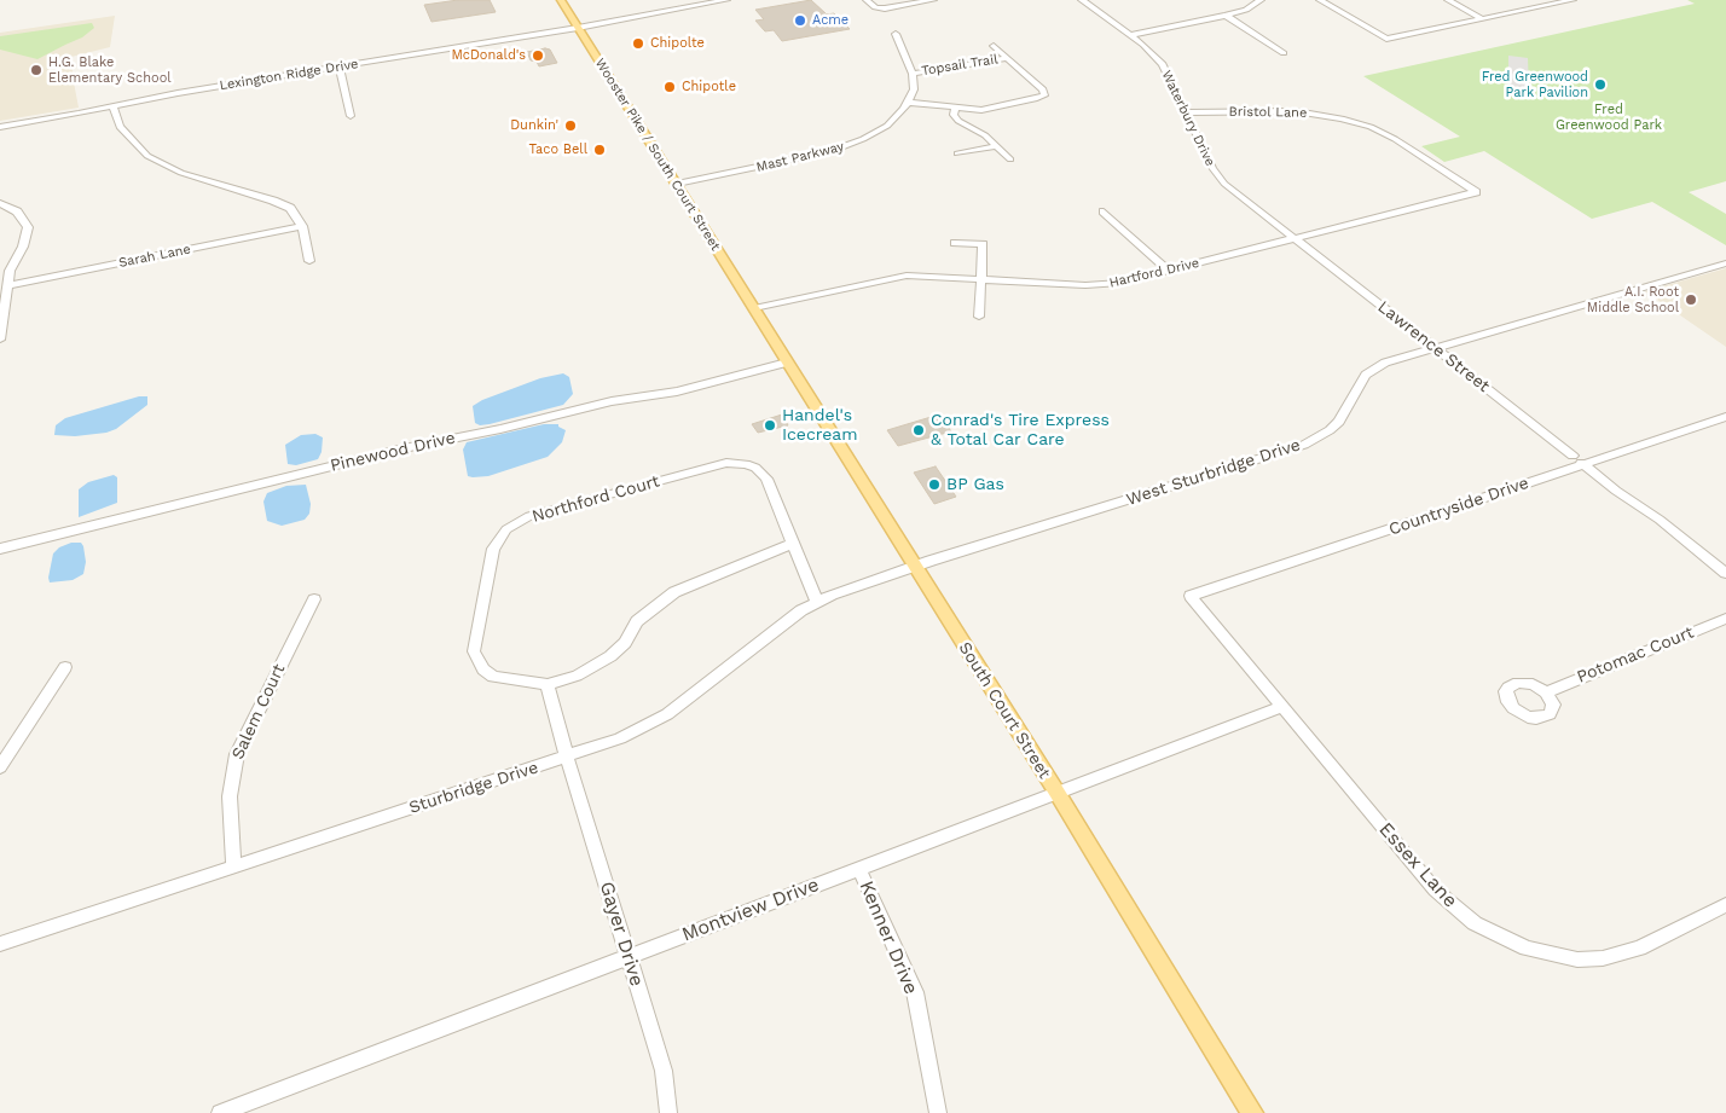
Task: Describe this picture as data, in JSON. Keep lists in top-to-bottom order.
{
  "streets": {
    "main road": ["Wooster Pike / South Court Street", "South Court Street"],
    "street": [
      "Topsail Trail",
      "Lexington Ridge Drive",
      "Bristol Lane",
      "Waterbury Drive",
      "Mast Parkway",
      "Sarah Lane",
      "Hartford Drive",
      "Lawrence Street",
      "Pinewood Drive",
      "West Sturbridge Drive",
      "Northford Court",
      "Countryside Drive",
      "Potomac Court",
      "Salem Court",
      "Sturbridge Drive",
      "Essex Lane",
      "Montview Drive",
      "Gayer Drive",
      "Kenner Drive"
    ]
  },
  "crossings": [
    ["Lexington Ridge Drive", "Wooster Pike / South Court Street"],
    ["Bristol Lane", "Waterbury Drive"],
    ["Bristol Lane", "Hartford Drive"],
    ["Waterbury Drive", "Hartford Drive"],
    ["Waterbury Drive", "Lawrence Street"],
    ["Wooster Pike / South Court Street", "Mast Parkway"],
    ["Wooster Pike / South Court Street", "Hartford Drive"],
    ["Wooster Pike / South Court Street", "South Court Street"],
    ["Hartford Drive", "Lawrence Street"],
    ["Hartford Drive", "South Court Street"],
    ["Lawrence Street", "West Sturbridge Drive"],
    ["Lawrence Street", "Countryside Drive"],
    ["Pinewood Drive", "South Court Street"],
    ["West Sturbridge Drive", "South Court Street"],
    ["West Sturbridge Drive", "Sturbridge Drive"],
    ["Northford Court", "Sturbridge Drive"],
    ["Countryside Drive", "Essex Lane"],
    ["South Court Street", "Sturbridge Drive"],
    ["South Court Street", "Montview Drive"],
    ["Salem Court", "Sturbridge Drive"],
    ["Sturbridge Drive", "Gayer Drive"],
    ["Essex Lane", "Montview Drive"],
    ["Montview Drive", "Gayer Drive"],
    ["Montview Drive", "Kenner Drive"]
  ],
  "parks": ["Fred Greenwood Park"],
  "places": [
    "Acme",
    "Chipolte",
    "McDonald's",
    "H.G. Blake Elementary School",
    "Fred Greenwood Park Pavilion",
    "Chipotle",
    "Dunkin'",
    "Taco Bell",
    "A.I. Root Middle School",
    "Handel's Icecream",
    "Conrad's Tire Express & Total Car Care",
    "BP Gas"
  ]
}
